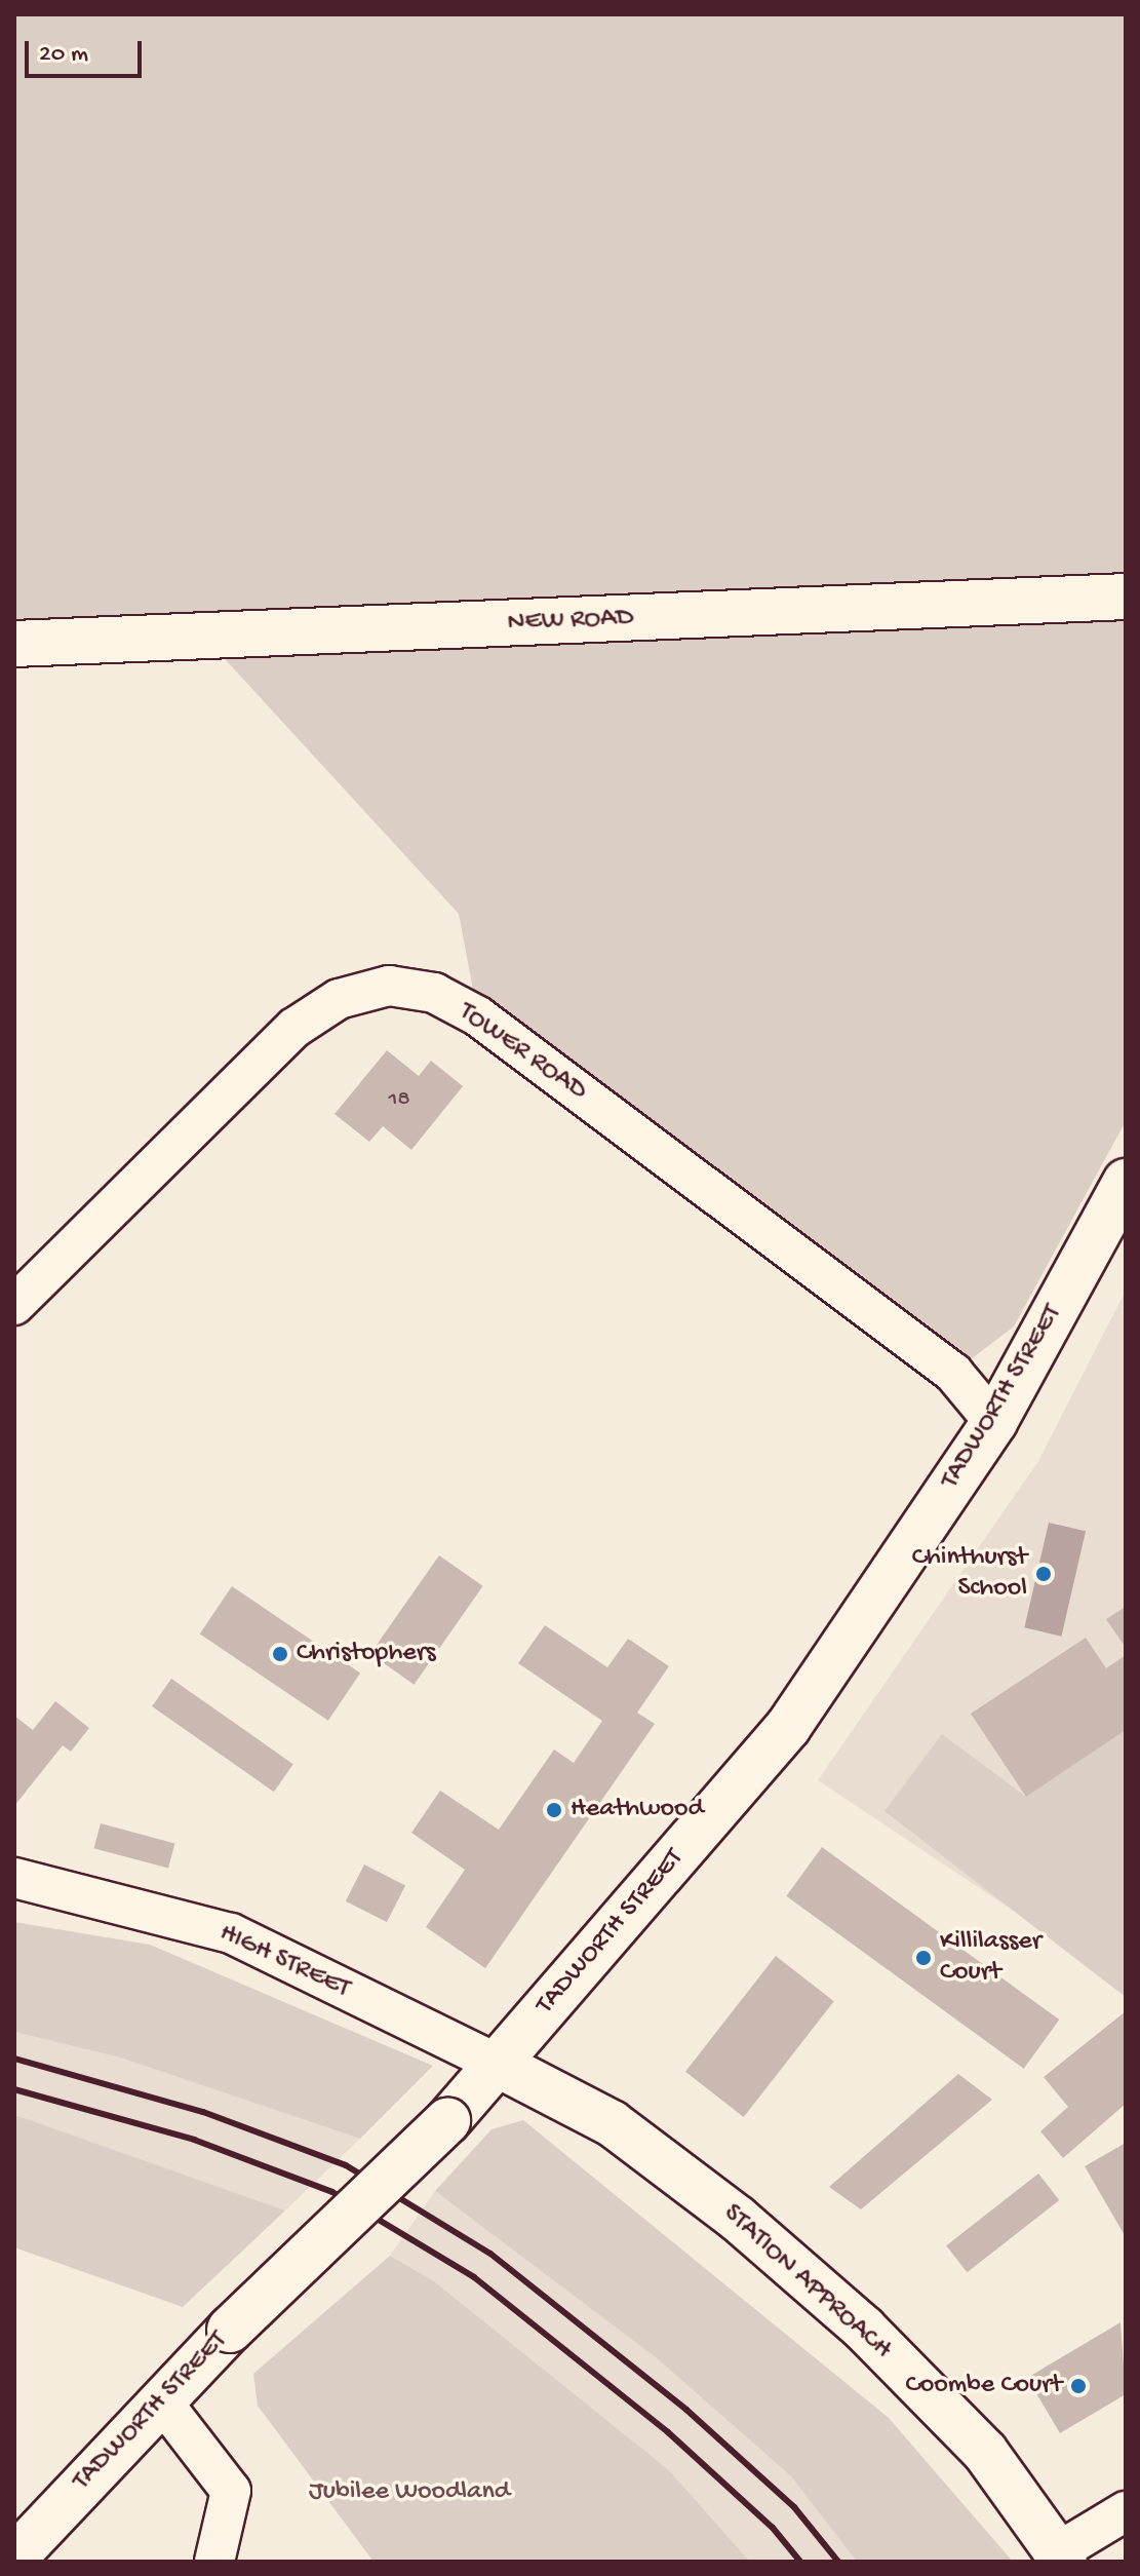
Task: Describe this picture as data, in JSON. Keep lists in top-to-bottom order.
{
  "streets": {
    "main road": ["NEW ROAD", "TADWORTH STREET", "STATION APPROACH"],
    "street": ["TOWER ROAD", "HIGH STREET"]
  },
  "crossings": [
    ["TOWER ROAD", "TADWORTH STREET"],
    ["TADWORTH STREET", "HIGH STREET"],
    ["TADWORTH STREET", "STATION APPROACH"],
    ["HIGH STREET", "STATION APPROACH"]
  ],
  "parks": ["Jubilee Woodland"],
  "places": [
    "Chinthurst School",
    "Christophers",
    "Heathwood",
    "Killilasser Court",
    "Coombe Court"
  ],
  "house_numbers": ["18"],
  "scale_bar": "20 m"
}
